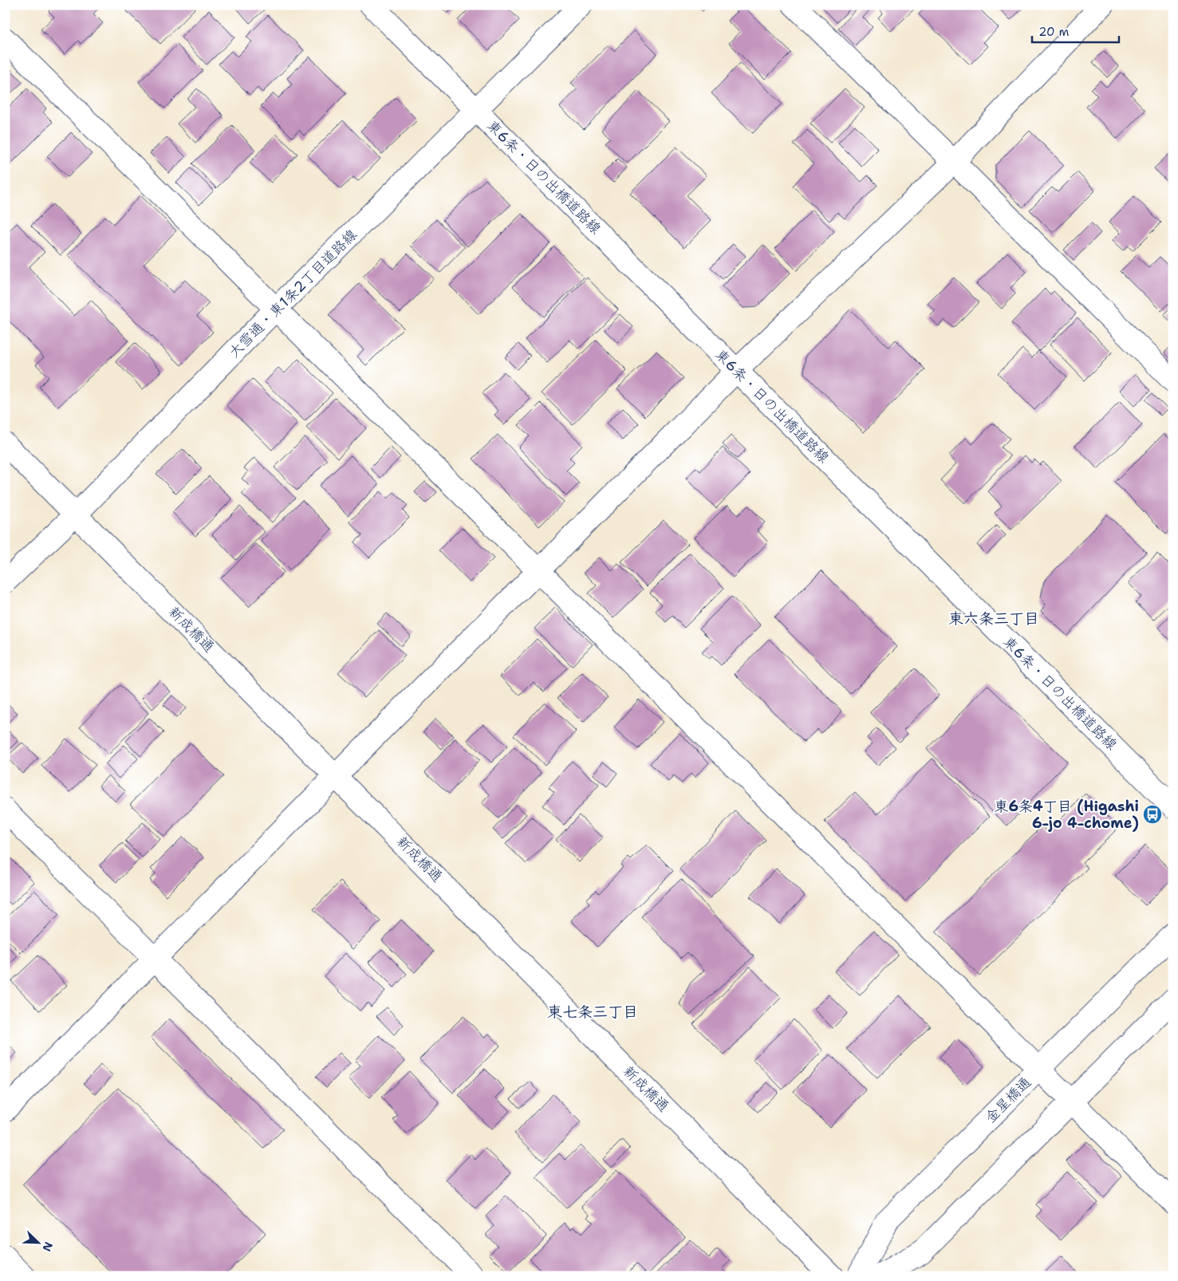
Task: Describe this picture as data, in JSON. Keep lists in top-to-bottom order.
{
  "streets": {
    "street": [
      "東6条・日の出橋道路線",
      "大雪通・東1条2丁目道路線",
      "新成橋通",
      "金星橋通"
    ]
  },
  "crossings": [
    ["東6条・日の出橋道路線", "大雪通・東1条2丁目道路線"],
    ["大雪通・東1条2丁目道路線", "新成橋通"]
  ],
  "districts": ["東六条三丁目", "東七条三丁目"],
  "places": {
    "bus stop": ["東6条4丁目 (Higashi 6-jo 4-chome)"]
  },
  "scale_bar": "20 m",
  "north": "bottom right"
}
